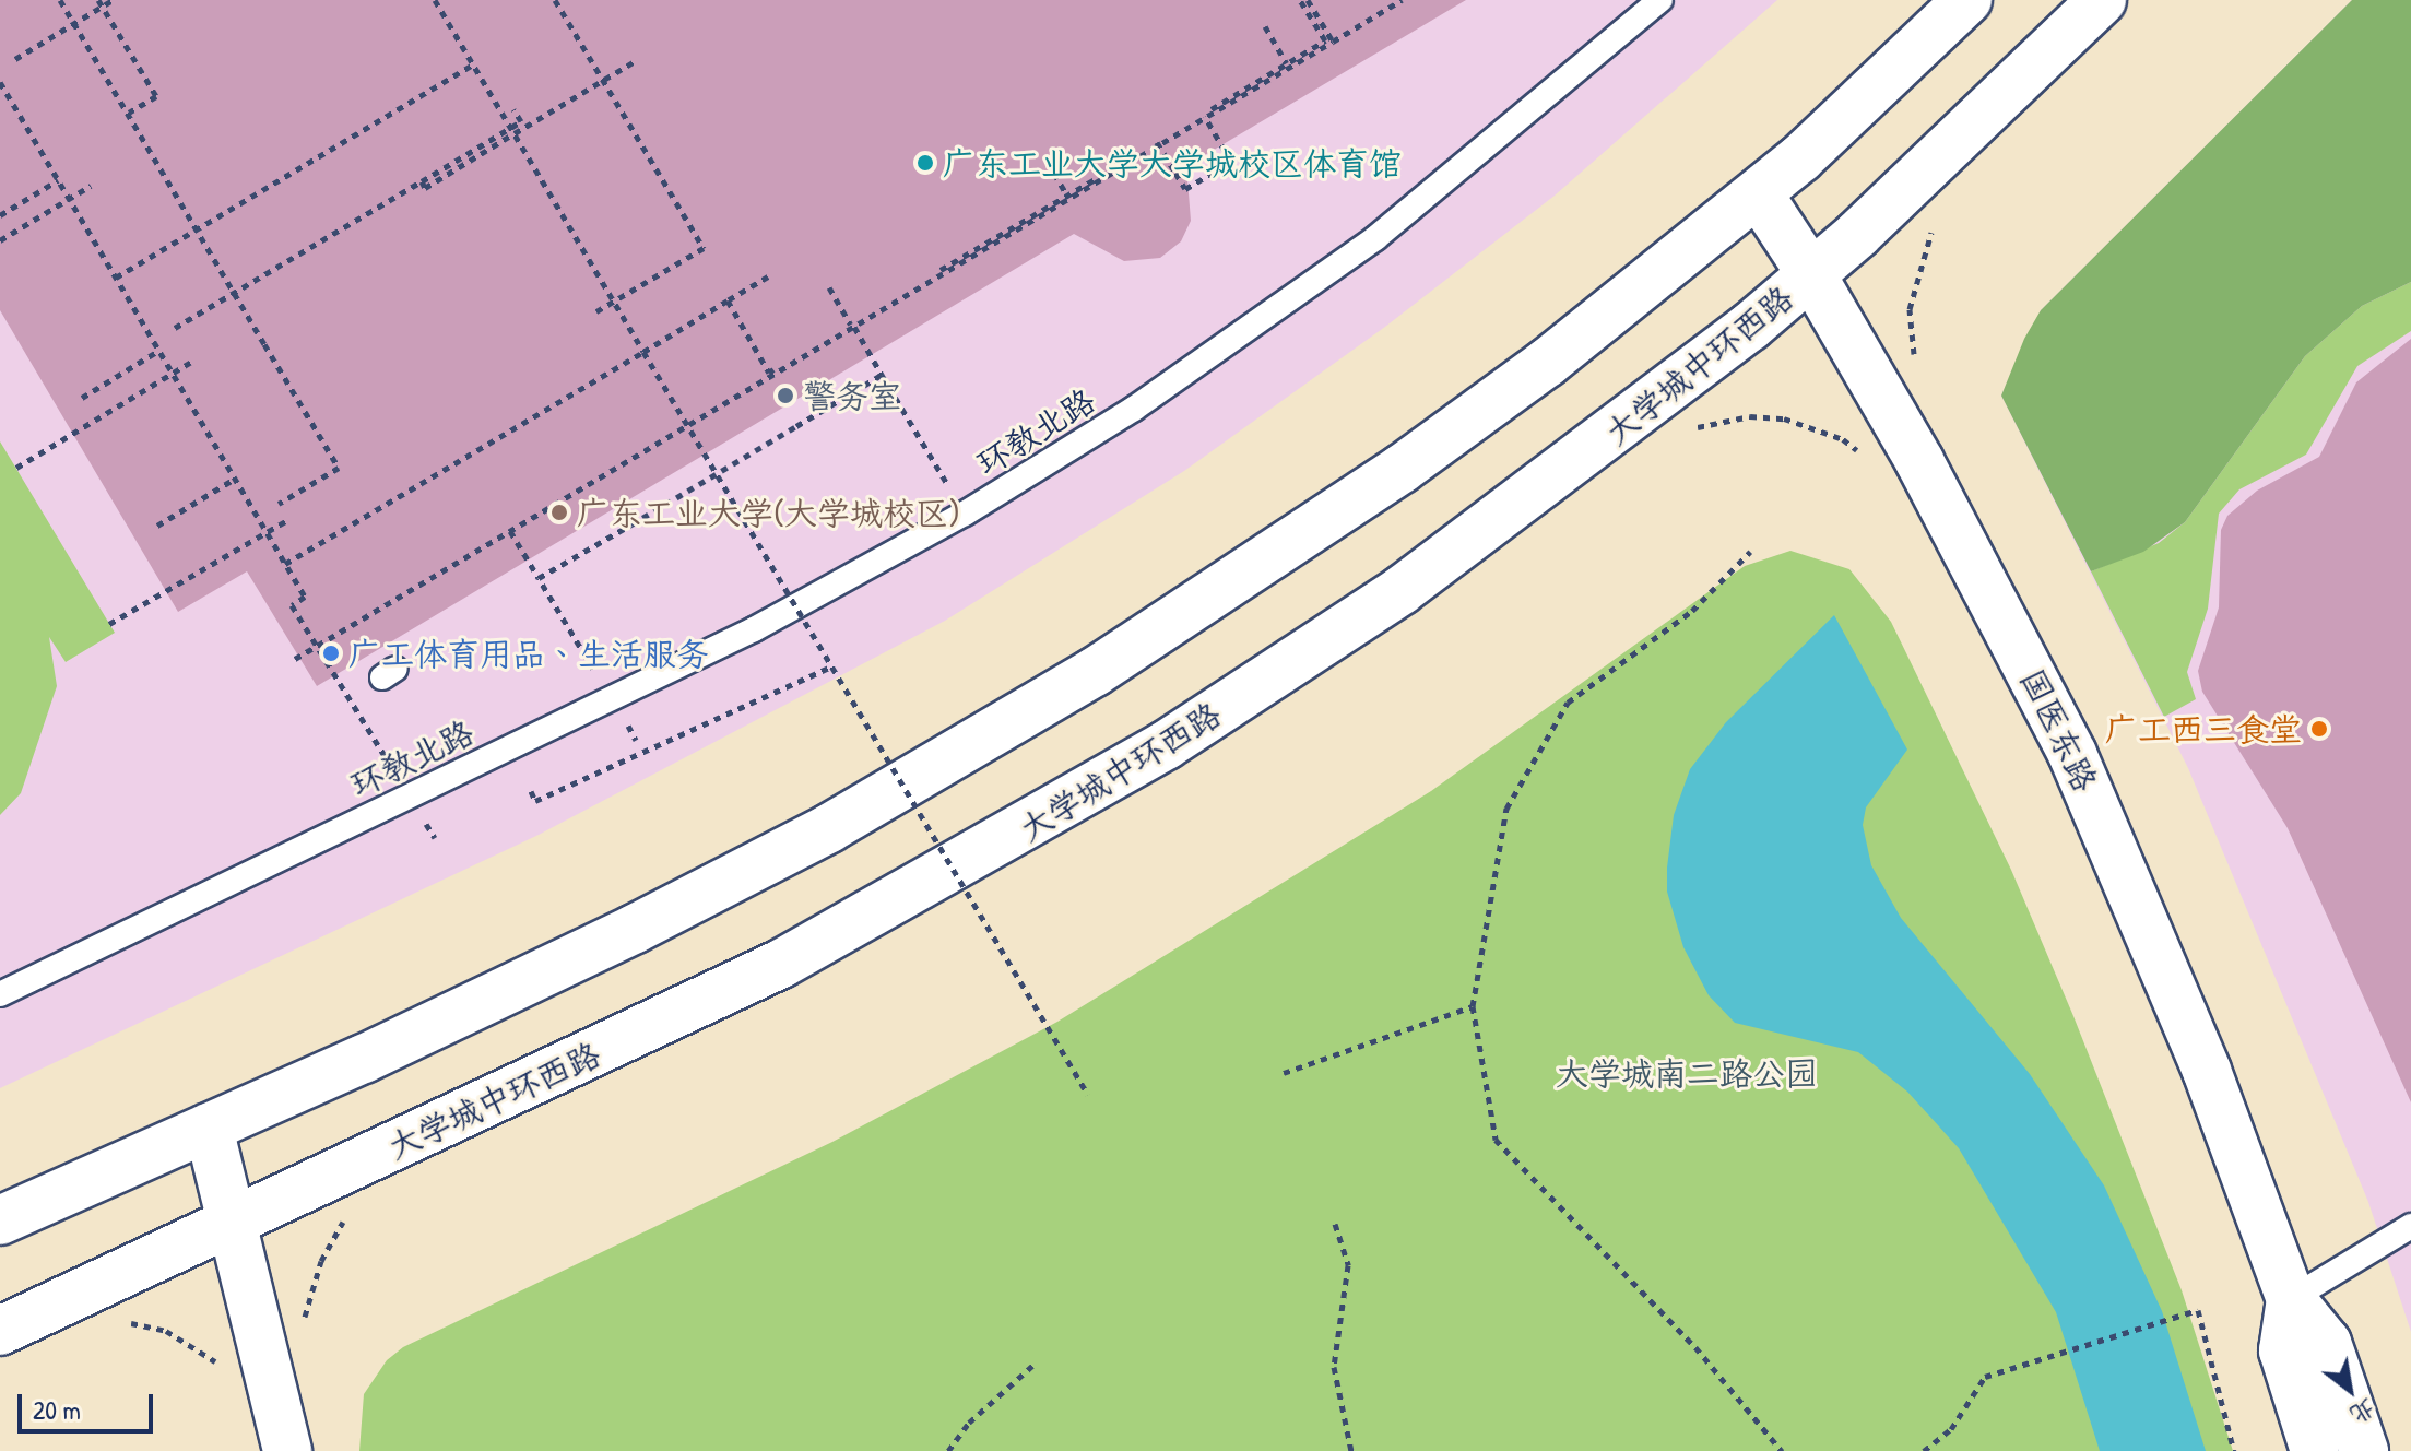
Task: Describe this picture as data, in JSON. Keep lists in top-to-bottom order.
{
  "streets": {
    "main road": ["大学城中环西路", "国医东路"],
    "lane": ["环教北路"]
  },
  "crossings": [
    ["大学城中环西路", "国医东路"]
  ],
  "parks": ["大学城南二路公园"],
  "places": [
    "广东工业大学大学城校区体育馆",
    "警务室",
    "广东工业大学(大学城校区)",
    "广工体育用品、生活服务",
    "广工西三食堂"
  ],
  "scale_bar": "20 m",
  "north": "bottom right"
}
